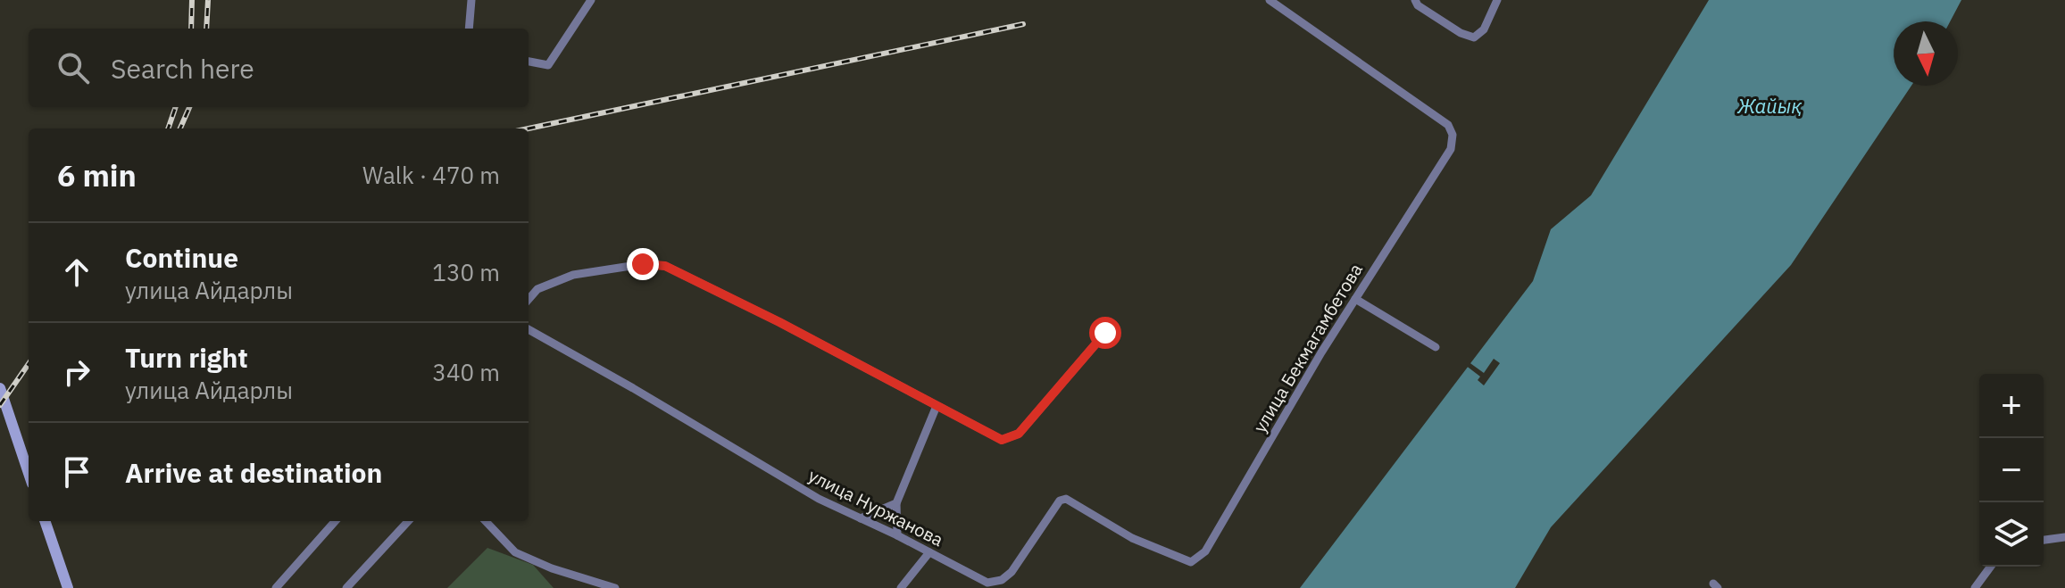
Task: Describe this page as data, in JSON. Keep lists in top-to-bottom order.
{
  "streets": {
    "street": ["улица Бекмагамбетова", "улица Нуржанова"]
  },
  "crossings": [
    ["улица Бекмагамбетова", "улица Нуржанова"]
  ],
  "water": ["Жайық"],
  "north": "bottom",
  "page": {
    "search": "Search here",
    "heading": ["6 min", "Walk · 470 m"],
    "list": [
      ["Continue", "улица Айдарлы", "130 m"],
      ["Turn right", "улица Айдарлы", "340 m"],
      "Arrive at destination"
    ],
    "map_buttons": ["+", "−"]
  }
}
